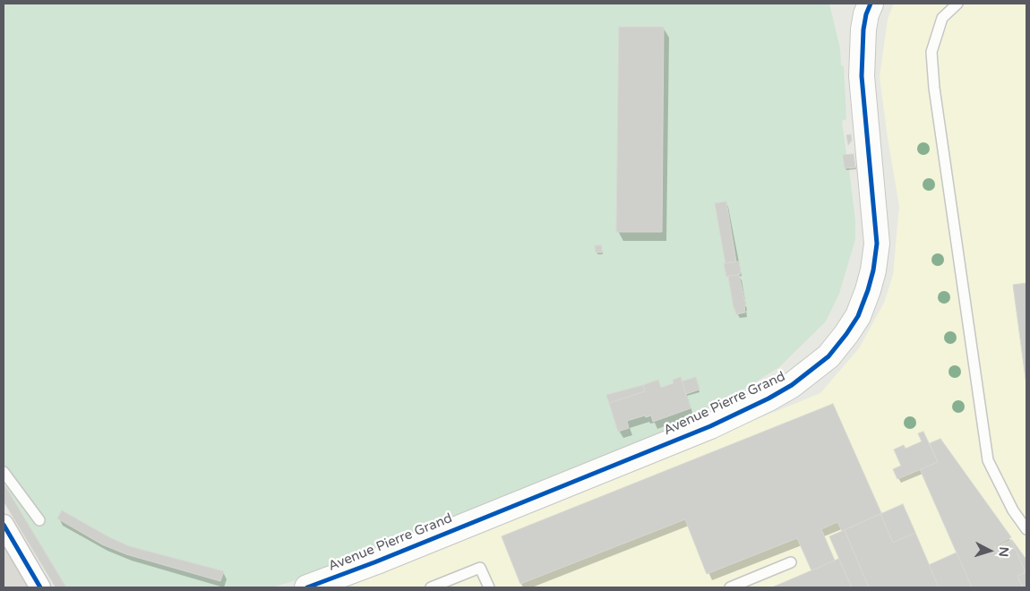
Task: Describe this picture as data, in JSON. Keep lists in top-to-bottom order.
{
  "streets": {
    "street": ["Avenue Pierre Grand"]
  },
  "north": "right"
}
